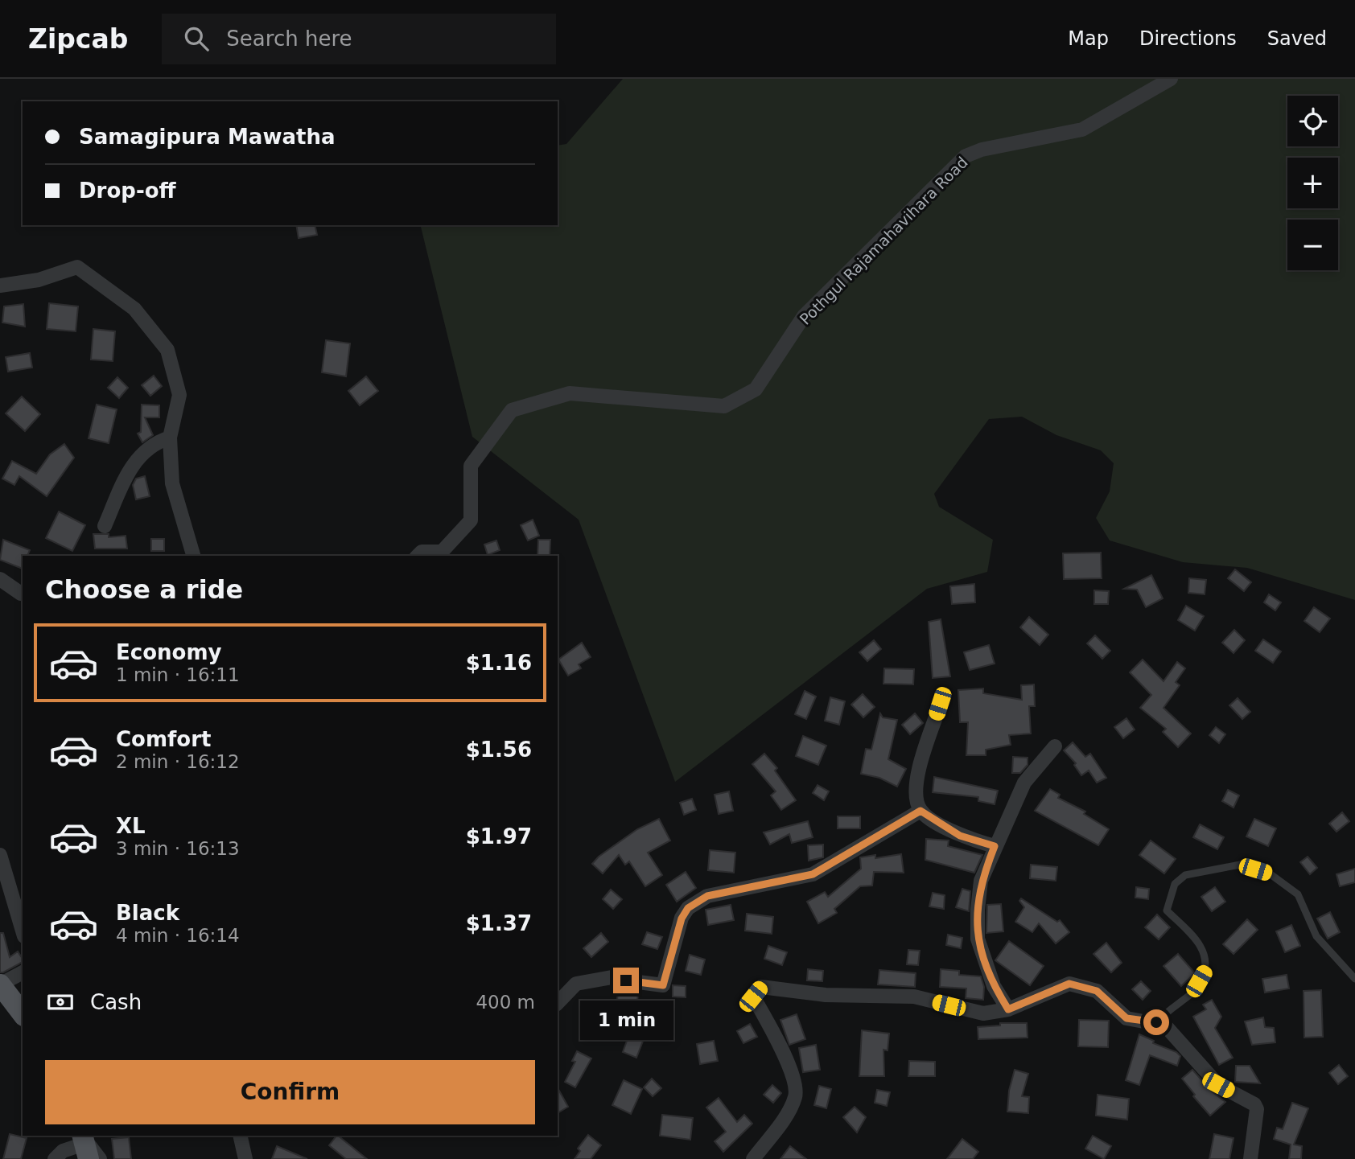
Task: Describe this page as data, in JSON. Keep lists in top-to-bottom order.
{
  "streets": {
    "street": ["Pothgul Rajamahavihara Road"]
  },
  "page": {
    "header": "Zipcab",
    "search": "Search here",
    "nav": ["Map", "Directions", "Saved"],
    "map_buttons": ["+", "−"],
    "banner": ["Samagipura Mawatha", "Drop-off"],
    "heading": "Choose a ride",
    "list": [
      {
        "name": "Economy",
        "note": "1 min · 16:11",
        "value": "$1.16"
      },
      {
        "name": "Comfort",
        "note": "2 min · 16:12",
        "value": "$1.56"
      },
      {
        "name": "XL",
        "note": "3 min · 16:13",
        "value": "$1.97"
      },
      {
        "name": "Black",
        "note": "4 min · 16:14",
        "value": "$1.37"
      }
    ],
    "pay": ["Cash", "400 m"],
    "bubble": "1 min",
    "buttons": "Confirm"
  }
}
